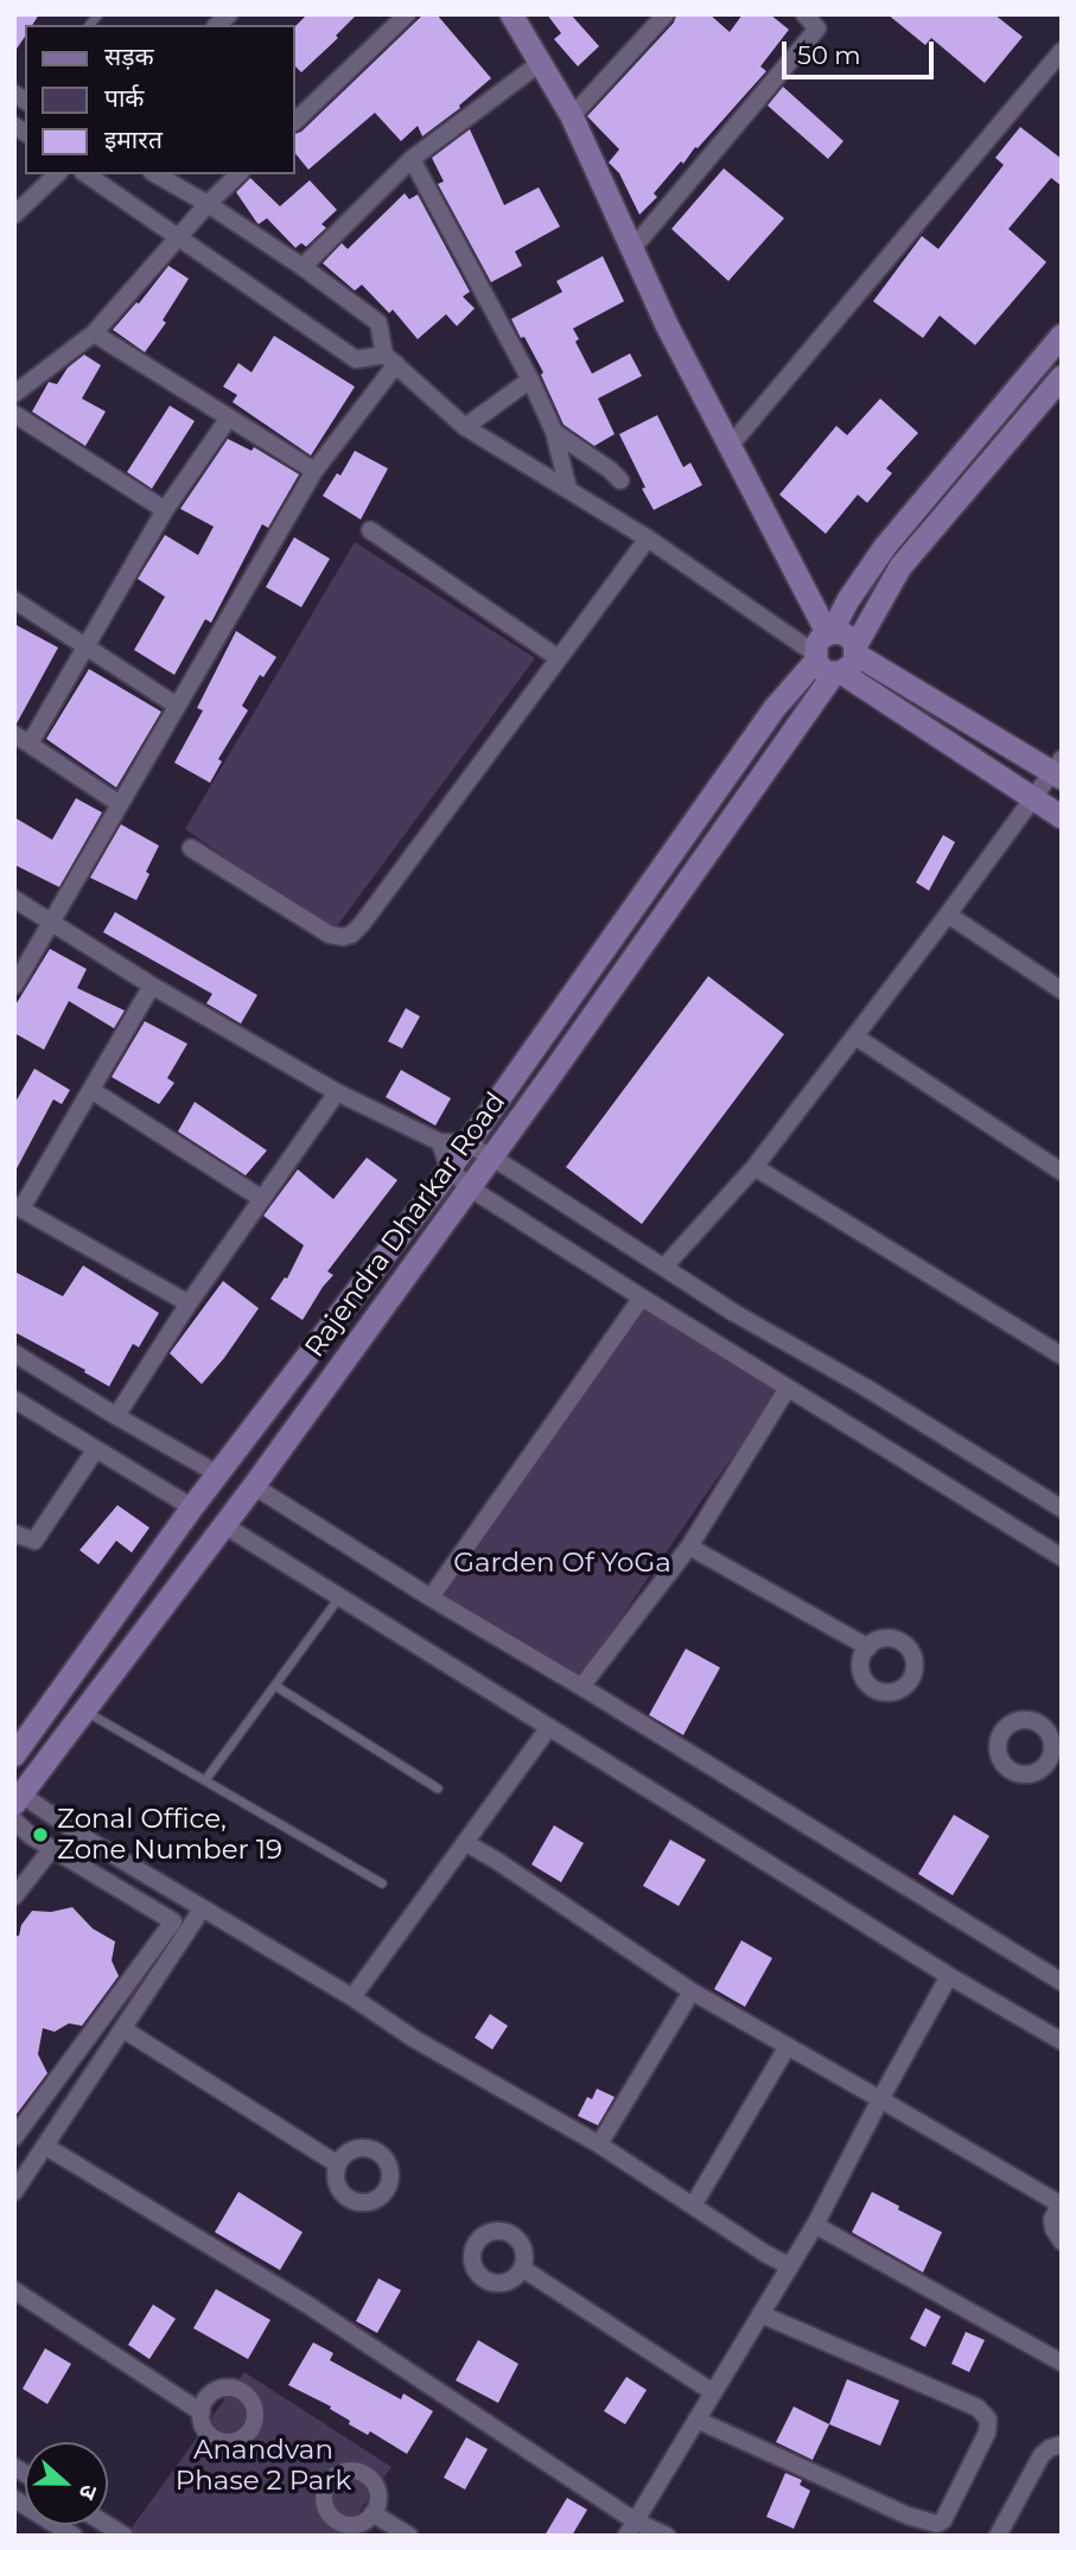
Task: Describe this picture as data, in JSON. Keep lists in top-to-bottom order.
{
  "streets": {
    "main road": ["Rajendra Dharkar Road"]
  },
  "parks": ["Garden Of YoGa", "Anandvan Phase 2 Park"],
  "places": ["Zonal Office, Zone Number 19"],
  "legend": ["सड़क", "पार्क", "इमारत"],
  "scale_bar": "50 m",
  "north": "right"
}
